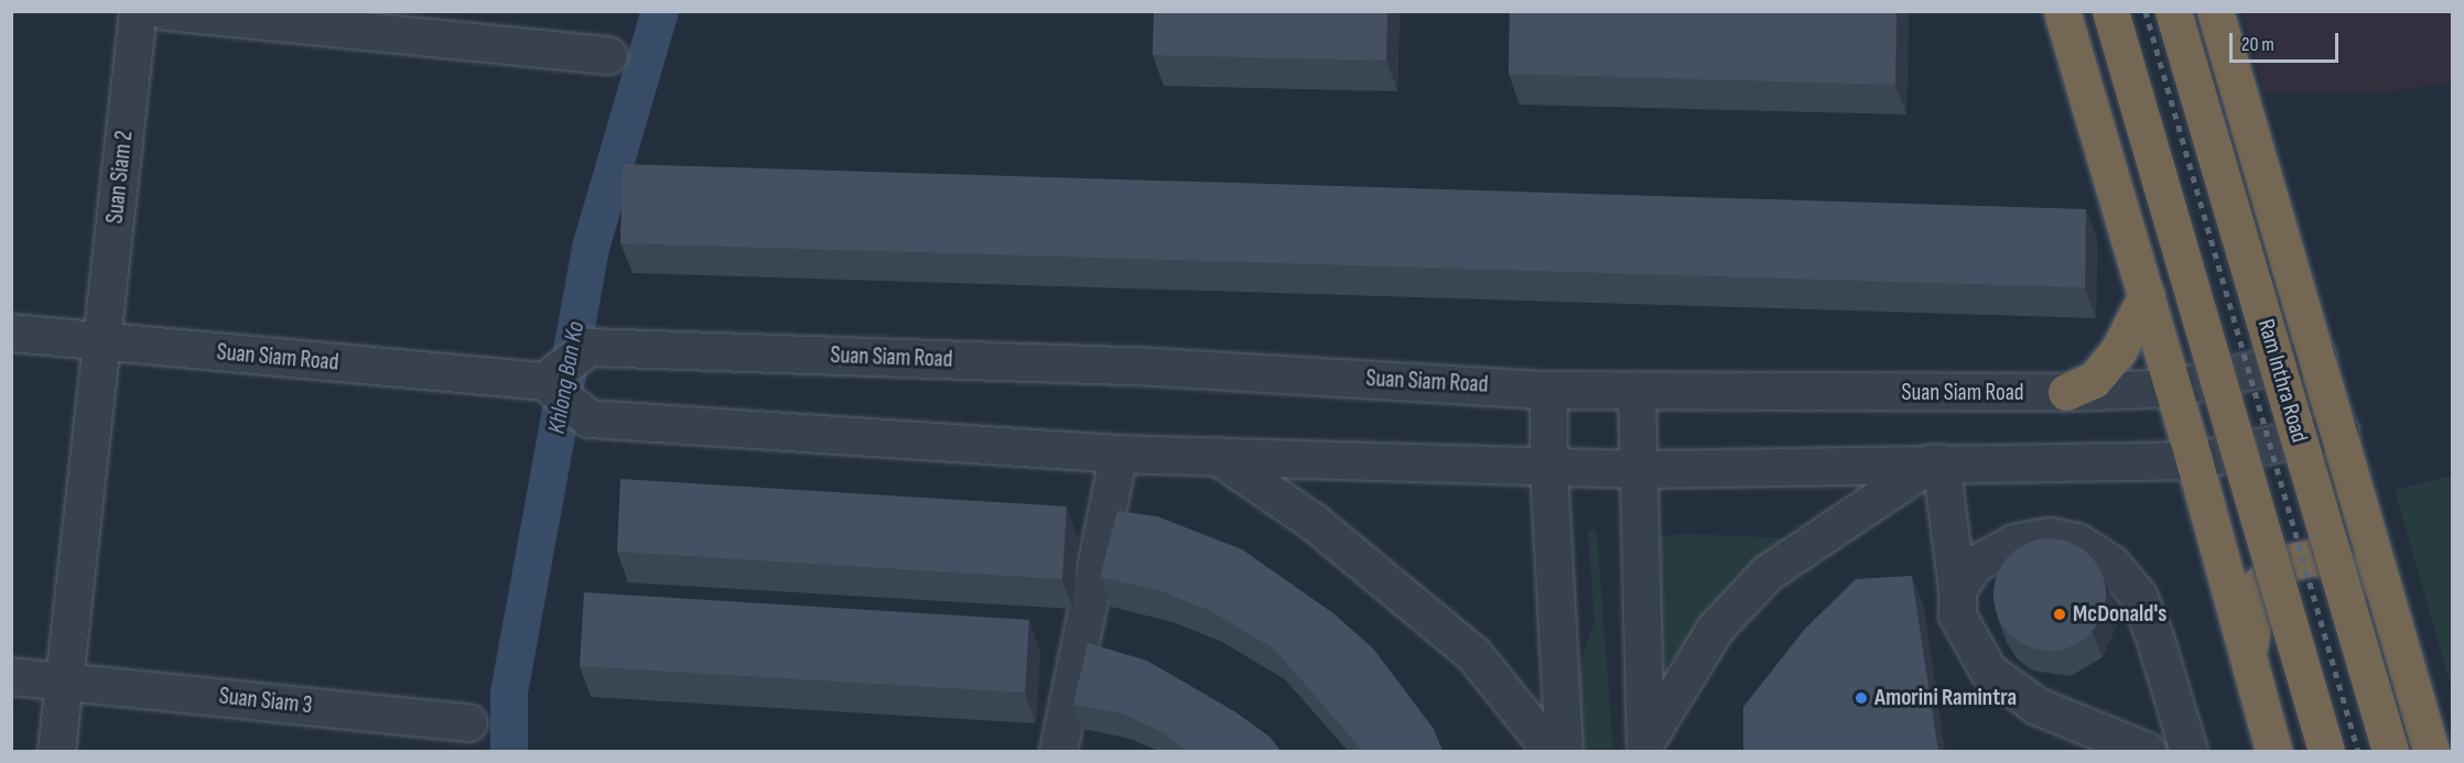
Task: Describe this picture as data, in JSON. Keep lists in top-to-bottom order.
{
  "streets": {
    "highway": ["Ram Inthra Road"],
    "street": ["Suan Siam 2", "Suan Siam Road", "Suan Siam 3"]
  },
  "crossings": [
    ["Suan Siam 2", "Suan Siam Road"],
    ["Suan Siam Road", "Ram Inthra Road"]
  ],
  "water": ["Khlong Ban Ko"],
  "places": ["McDonald's", "Amorini Ramintra"],
  "scale_bar": "20 m"
}
